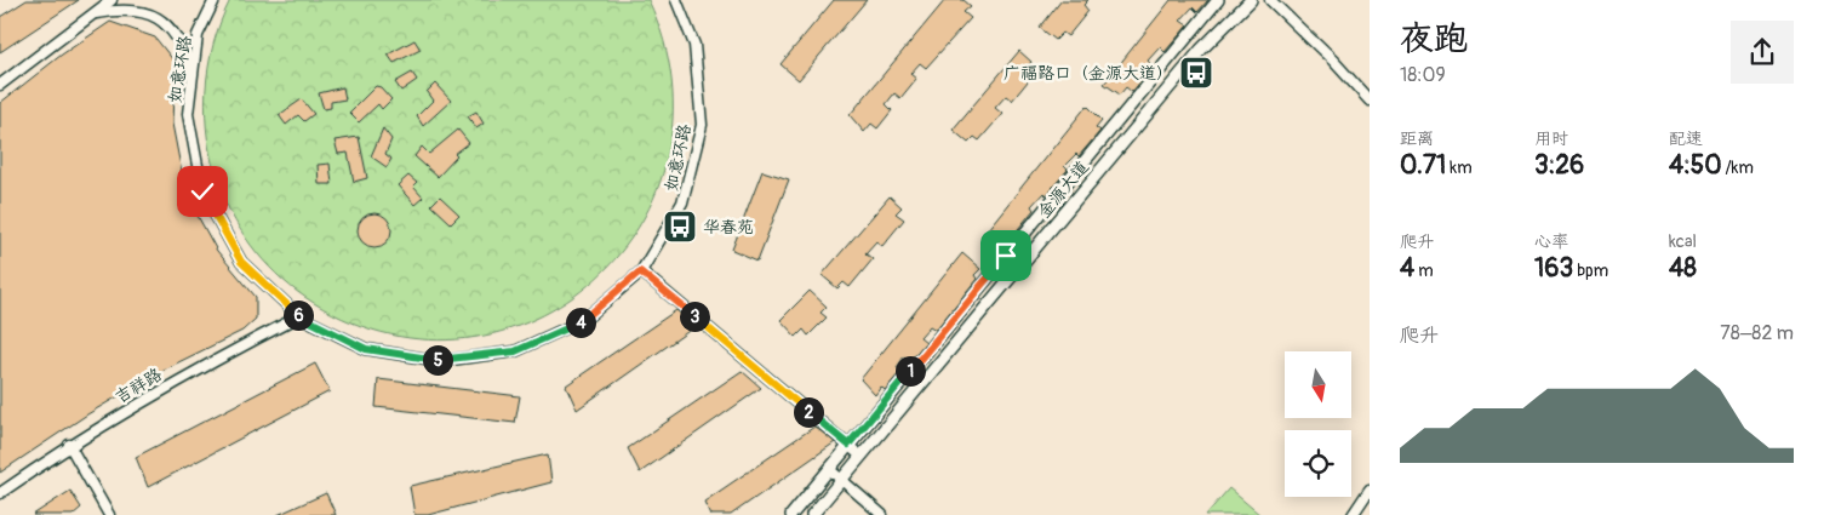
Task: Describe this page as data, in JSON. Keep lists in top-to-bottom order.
{
  "streets": {
    "street": ["如意环路", "金源大道", "吉祥路"]
  },
  "crossings": [
    ["如意环路", "吉祥路"]
  ],
  "places": {
    "bus stop": ["广福路口（金源大道）", "华春苑"]
  },
  "north": "bottom",
  "page": {
    "heading": ["夜跑", "18:09"],
    "stats": [
      ["距离", "0.71 km"],
      ["用时", "3:26"],
      ["配速", "4:50 /km"],
      ["爬升", "4 m"],
      ["心率", "163 bpm"],
      ["kcal", "48"]
    ],
    "pins": [
      "6",
      "3",
      "4",
      "5",
      "1",
      "2"
    ],
    "chart": ["爬升", "78–82 m"]
  }
}
